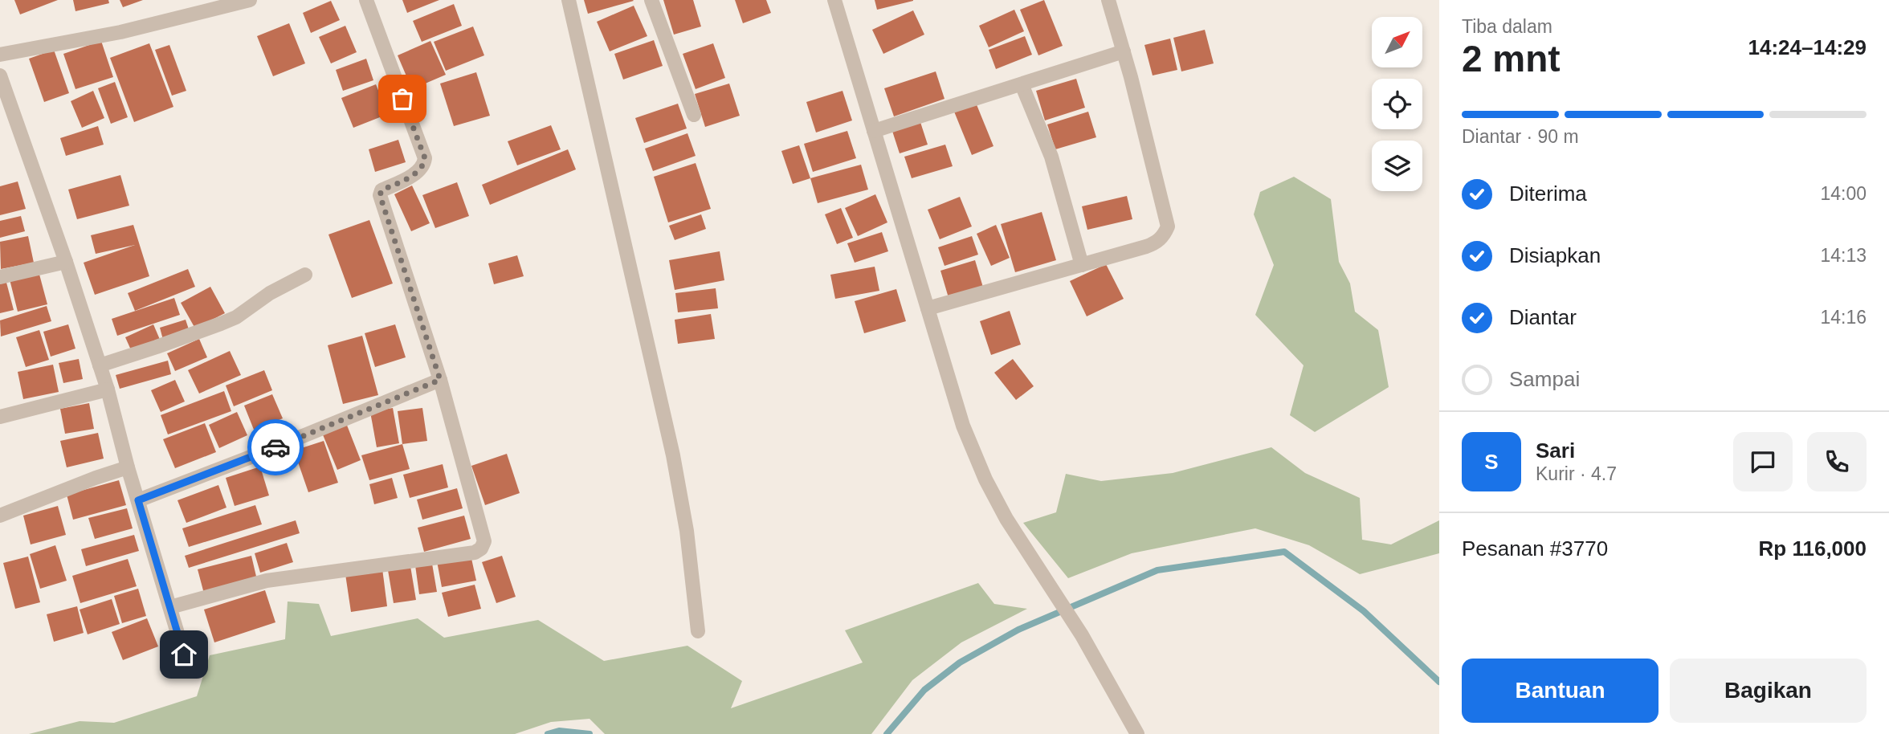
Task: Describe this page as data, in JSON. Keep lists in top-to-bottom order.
{
  "north": "top right",
  "page": {
    "heading": ["2 mnt", "Tiba dalam", "14:24–14:29"],
    "panel": [
      "Sari",
      "Kurir · 4.7",
      "Pesanan #3770",
      "Rp 116,000"
    ],
    "bar": "Diantar · 90 m",
    "list": [
      ["Diterima", "14:00"],
      ["Disiapkan", "14:13"],
      ["Diantar", "14:16"],
      "Sampai"
    ],
    "round": "S",
    "buttons": ["Bantuan", "Bagikan"]
  }
}
